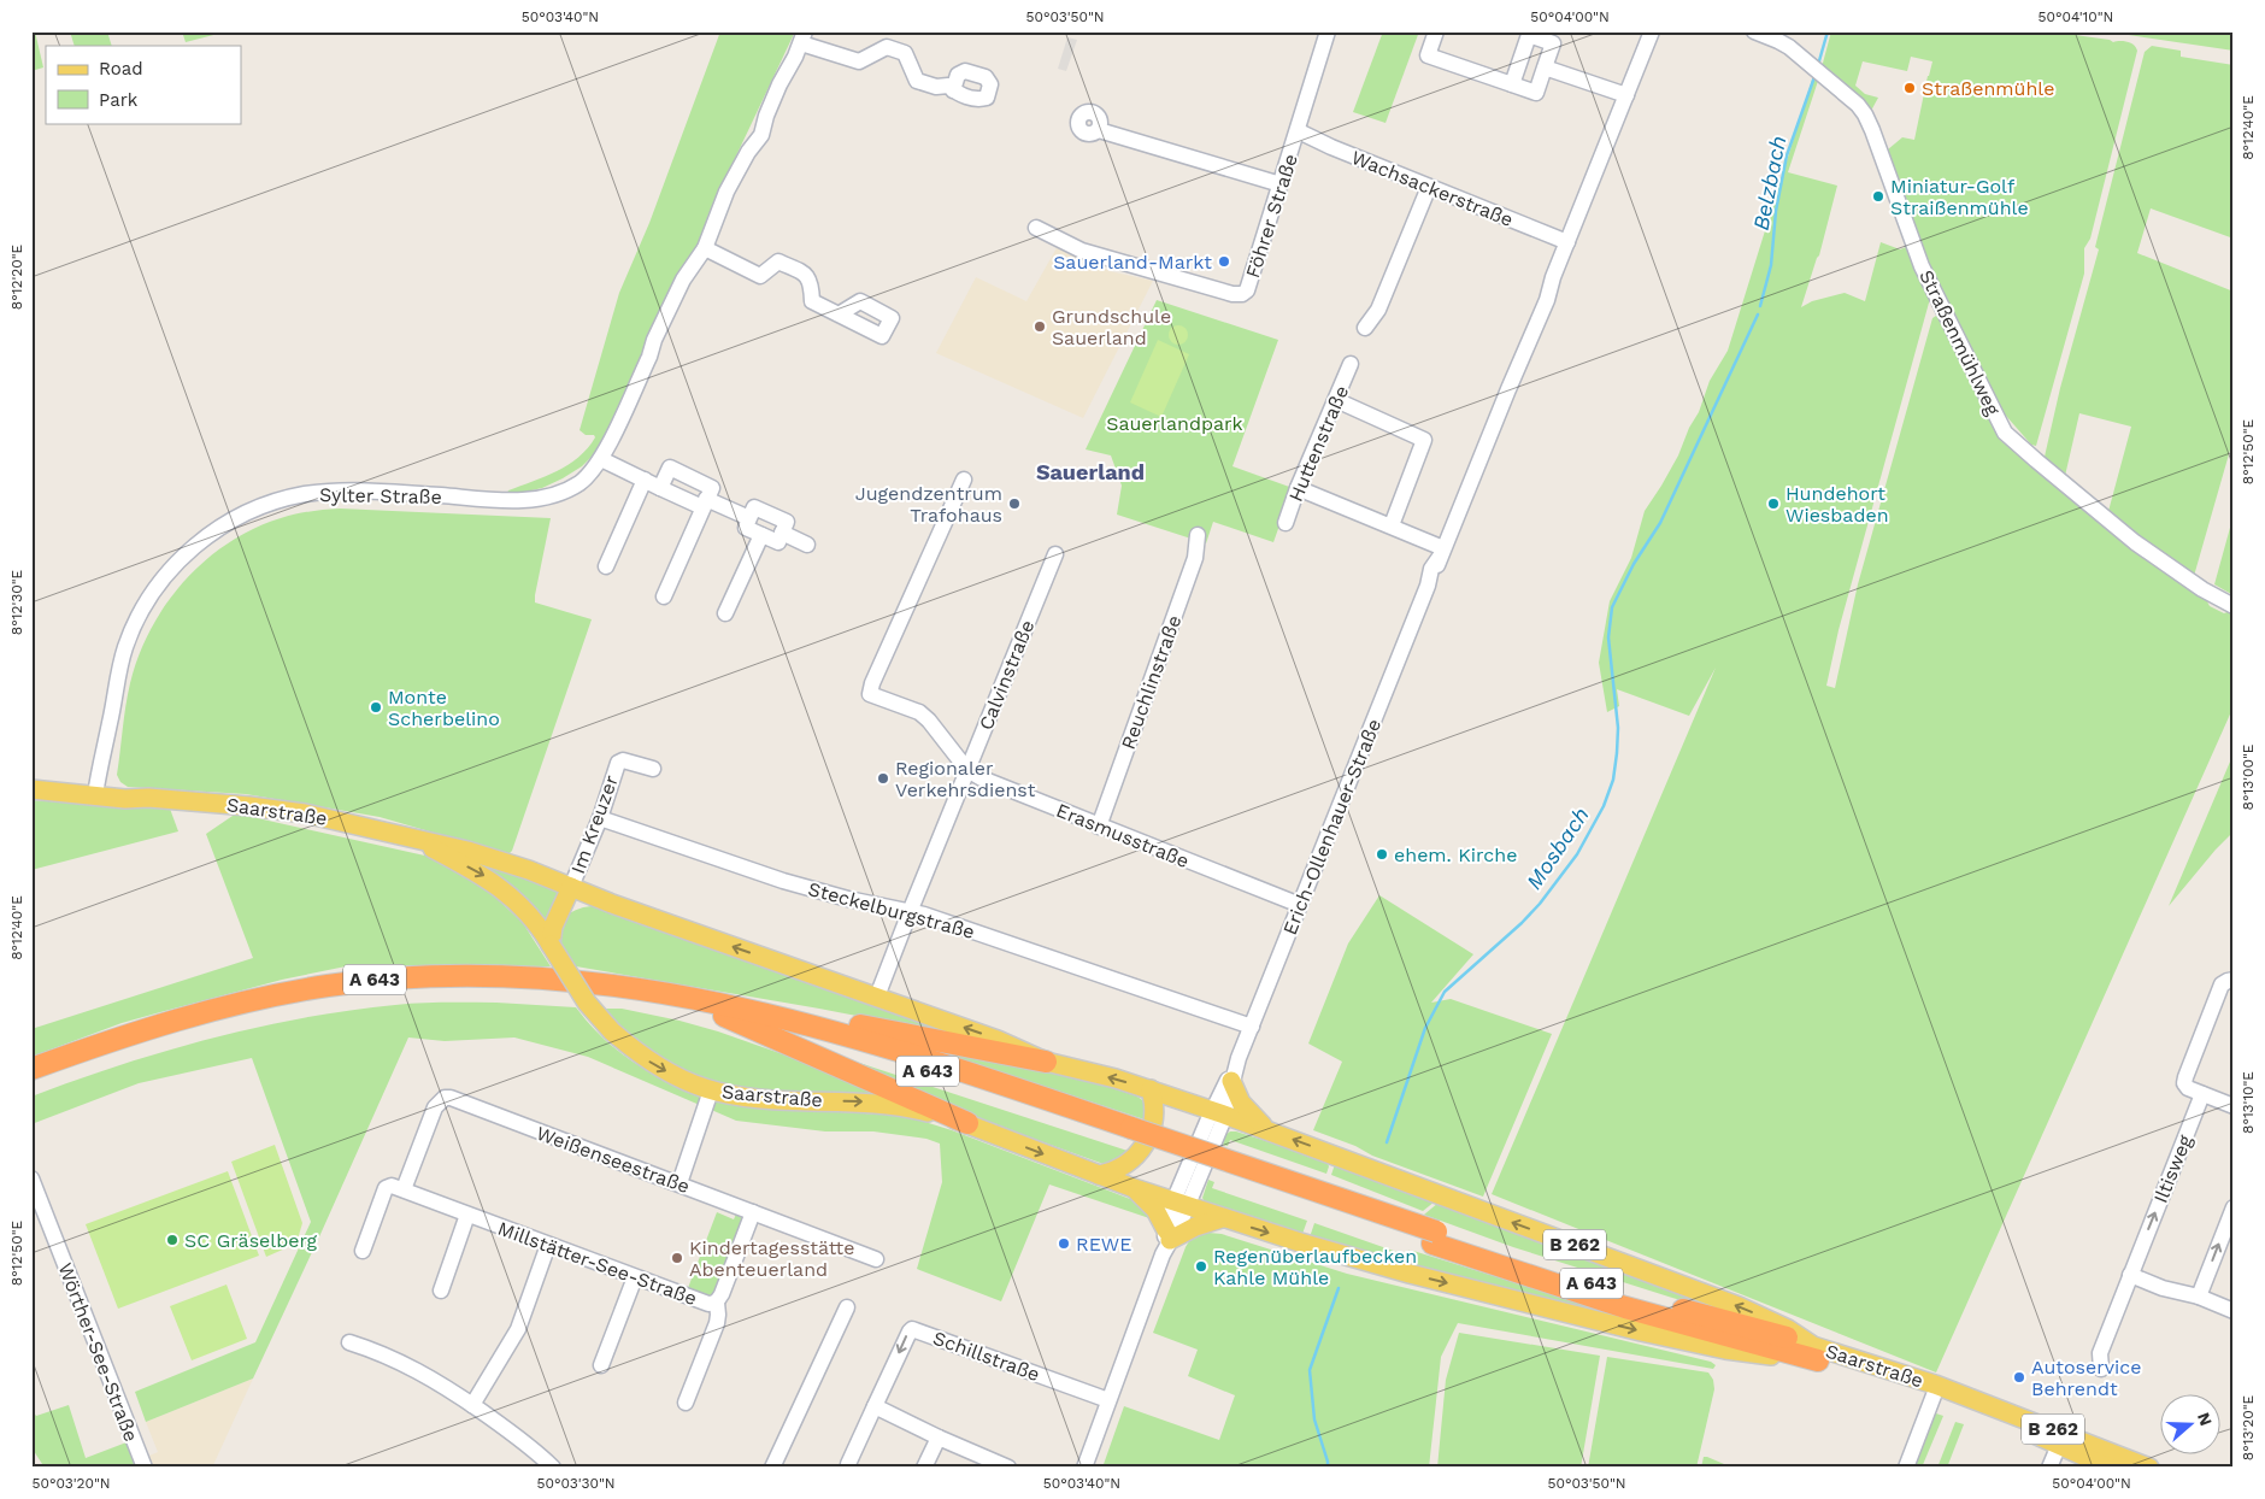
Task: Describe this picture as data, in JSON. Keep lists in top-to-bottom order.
{
  "streets": {
    "highway": ["A 643", "B 262"],
    "main road": ["Saarstraße"],
    "street": [
      "Wachsackerstraße",
      "Föhrer Straße",
      "Straßenmühlweg",
      "Huttenstraße",
      "Sylter Straße",
      "Calvinstraße",
      "Reuchlinstraße",
      "Im Kreuzer",
      "Erich-Ollenhauer-Straße",
      "Erasmusstraße",
      "Steckelburgstraße",
      "Weißenseestraße",
      "Iltisweg",
      "Millstätter-See-Straße",
      "Wörther-See-Straße",
      "Schillstraße"
    ]
  },
  "crossings": [
    ["Wachsackerstraße", "Föhrer Straße"],
    ["Wachsackerstraße", "Erich-Ollenhauer-Straße"],
    ["Sylter Straße", "Saarstraße"],
    ["Calvinstraße", "Saarstraße"],
    ["Calvinstraße", "Erasmusstraße"],
    ["Calvinstraße", "Steckelburgstraße"],
    ["Reuchlinstraße", "Erasmusstraße"],
    ["Saarstraße", "Im Kreuzer"],
    ["Saarstraße", "Erich-Ollenhauer-Straße"],
    ["Saarstraße", "B 262"],
    ["Im Kreuzer", "Steckelburgstraße"],
    ["Erich-Ollenhauer-Straße", "Erasmusstraße"],
    ["Erich-Ollenhauer-Straße", "Steckelburgstraße"],
    ["Erich-Ollenhauer-Straße", "B 262"],
    ["Erich-Ollenhauer-Straße", "Schillstraße"],
    ["A 643", "B 262"],
    ["Weißenseestraße", "Millstätter-See-Straße"]
  ],
  "districts": ["Sauerland"],
  "water": ["Belzbach", "Mosbach"],
  "parks": ["Sauerlandpark"],
  "places": [
    "Straßenmühle",
    "Miniatur-Golf Straißenmühle",
    "Sauerland-Markt",
    "Grundschule Sauerland",
    "Jugendzentrum Trafohaus",
    "Hundehort Wiesbaden",
    "Monte Scherbelino",
    "Regionaler Verkehrsdienst",
    "ehem. Kirche",
    "SC Gräselberg",
    "REWE",
    "Kindertagesstätte Abenteuerland",
    "Regenüberlaufbecken Kahle Mühle",
    "Autoservice Behrendt"
  ],
  "legend": ["Road", "Park"],
  "north": "right",
  "coordinates": [
    "50°03'40\"N",
    "50°03'50\"N",
    "50°04'00\"N",
    "50°04'10\"N",
    "8°12'40\"E",
    "8°12'20\"E",
    "8°12'50\"E",
    "8°12'30\"E",
    "8°13'00\"E",
    "8°13'10\"E",
    "8°13'20\"E",
    "50°03'20\"N",
    "50°03'30\"N"
  ]
}
